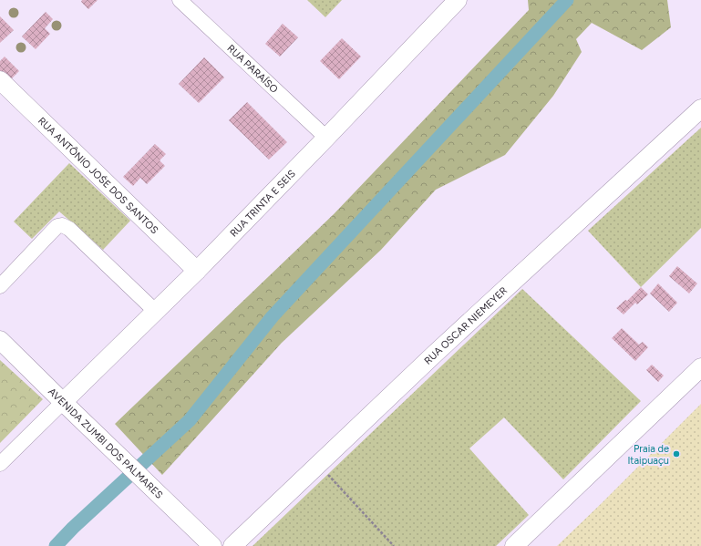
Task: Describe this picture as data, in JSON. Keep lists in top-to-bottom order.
{
  "streets": {
    "street": [
      "RUA PARAÍSO",
      "RUA ANTÔNIO JOŚE DOS SANTOS",
      "RUA TRINTA E SEIS",
      "RUA OSCAR NIEMEYER",
      "AVENIDA ZUMBI DOS PALMARES"
    ]
  },
  "crossings": [
    ["RUA PARAÍSO", "RUA TRINTA E SEIS"],
    ["RUA ANTÔNIO JOŚE DOS SANTOS", "RUA TRINTA E SEIS"],
    ["RUA TRINTA E SEIS", "AVENIDA ZUMBI DOS PALMARES"]
  ],
  "places": ["Praia de Itaipuaçu"]
}
